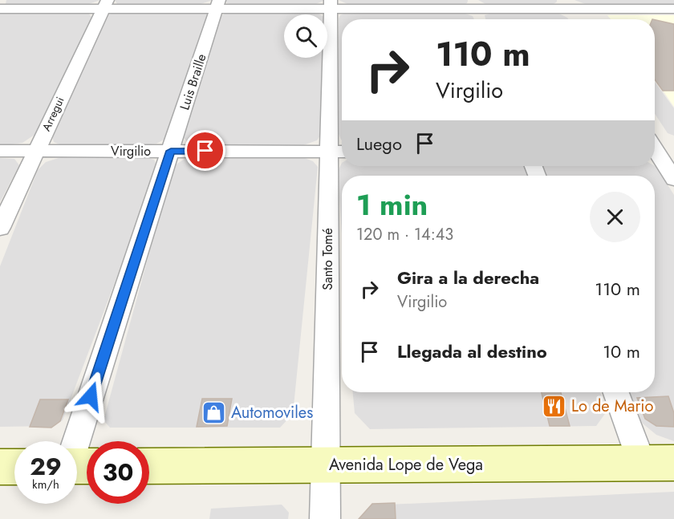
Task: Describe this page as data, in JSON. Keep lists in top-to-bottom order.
{
  "streets": {
    "main road": ["Avenida Lope de Vega"],
    "street": [
      "Luis Braille",
      "Arregui",
      "Virgilio",
      "Santo Tomé"
    ]
  },
  "crossings": [
    ["Luis Braille", "Virgilio"],
    ["Arregui", "Virgilio"],
    ["Virgilio", "Santo Tomé"],
    ["Santo Tomé", "Avenida Lope de Vega"]
  ],
  "places": {
    "restaurant": ["Lo de Mario"],
    "shop": ["Automoviles"]
  },
  "page": {
    "turn": ["110 m", "Virgilio"],
    "then": "Luego",
    "heading": ["1 min", "120 m · 14:43"],
    "list": [
      {
        "name": "Gira a la derecha",
        "note": "Virgilio",
        "value": "110 m"
      },
      {
        "name": "Llegada al destino",
        "value": "10 m"
      }
    ],
    "speed": "29 km/h",
    "limit": "30"
  }
}
